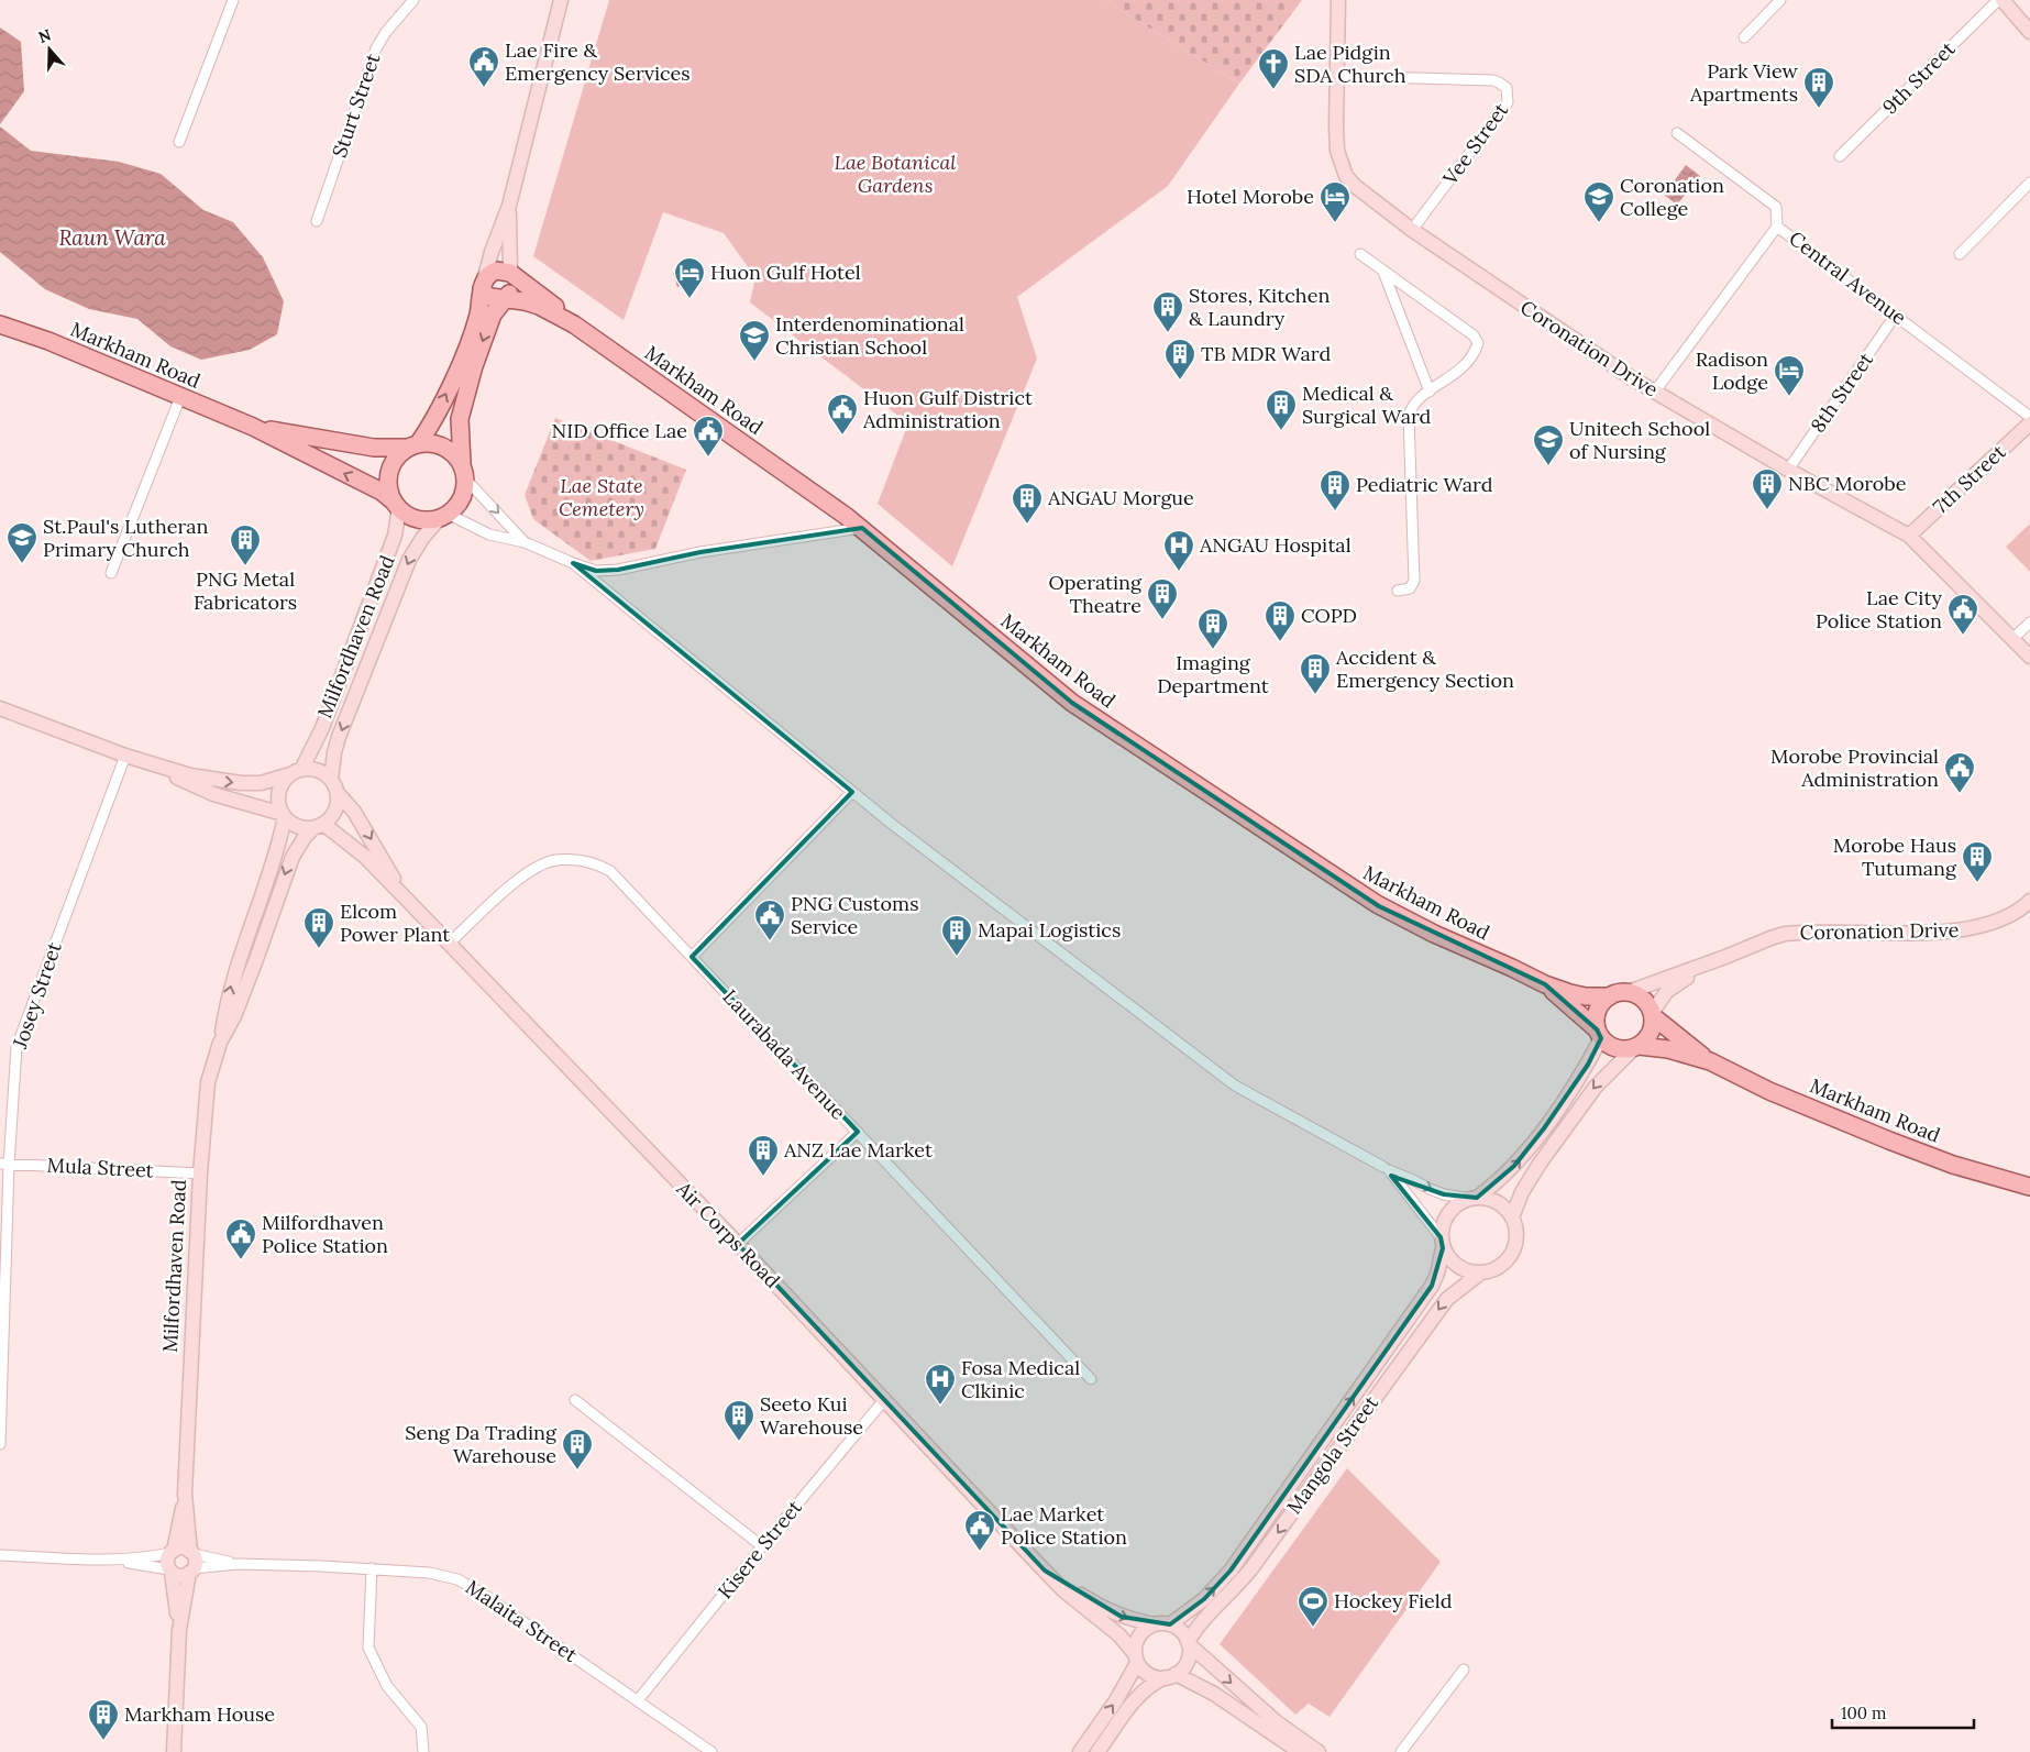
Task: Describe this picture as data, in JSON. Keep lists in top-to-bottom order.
{
  "streets": {
    "main road": [
      "Coronation Drive",
      "Markham Road",
      "7th Street",
      "Milfordhaven Road",
      "Air Corps Road",
      "Mangola Street"
    ],
    "street": [
      "9th Street",
      "Sturt Street",
      "Vee Street",
      "Central Avenue",
      "8th Street",
      "Josey Street",
      "Laurabada Avenue",
      "Mula Street",
      "Kisere Street",
      "Malaita Street"
    ]
  },
  "crossings": [
    ["Vee Street", "Coronation Drive"],
    ["Central Avenue", "8th Street"],
    ["Coronation Drive", "Markham Road"],
    ["Coronation Drive", "8th Street"],
    ["Coronation Drive", "7th Street"],
    ["Markham Road", "Milfordhaven Road"],
    ["Milfordhaven Road", "Mula Street"],
    ["Milfordhaven Road", "Air Corps Road"],
    ["Milfordhaven Road", "Malaita Street"],
    ["Josey Street", "Mula Street"],
    ["Laurabada Avenue", "Air Corps Road"],
    ["Air Corps Road", "Mangola Street"],
    ["Air Corps Road", "Kisere Street"],
    ["Kisere Street", "Malaita Street"]
  ],
  "water": ["Raun Wara"],
  "parks": ["Lae Botanical Gardens", "Lae State Cemetery"],
  "places": {
    "public building": [
      "Lae Fire & Emergency Services",
      "Huon Gulf District Administration",
      "NID Office Lae",
      "Lae City Police Station",
      "Morobe Provincial Administration",
      "PNG Customs Service",
      "Milfordhaven Police Station",
      "Lae Market Police Station"
    ],
    "church": ["Lae Pidgin SDA Church"],
    "building": [
      "Park View Apartments",
      "Stores, Kitchen & Laundry",
      "TB MDR Ward",
      "Medical & Surgical Ward",
      "NBC Morobe",
      "Pediatric Ward",
      "ANGAU Morgue",
      "PNG Metal Fabricators",
      "Operating Theatre",
      "COPD",
      "Imaging Department",
      "Accident & Emergency Section",
      "Morobe Haus Tutumang",
      "Elcom Power Plant",
      "Mapai Logistics",
      "ANZ Lae Market",
      "Seeto Kui Warehouse",
      "Seng Da Trading Warehouse",
      "Markham House"
    ],
    "hotel": ["Hotel Morobe", "Huon Gulf Hotel", "Radison Lodge"],
    "school or university": [
      "Coronation College",
      "Interdenominational Christian School",
      "Unitech School of Nursing",
      "St.Paul's Lutheran Primary Church"
    ],
    "hospital": ["ANGAU Hospital", "Fosa Medical Clkinic"],
    "sports": ["Hockey Field"]
  },
  "scale_bar": "100 m",
  "north": "top"
}
